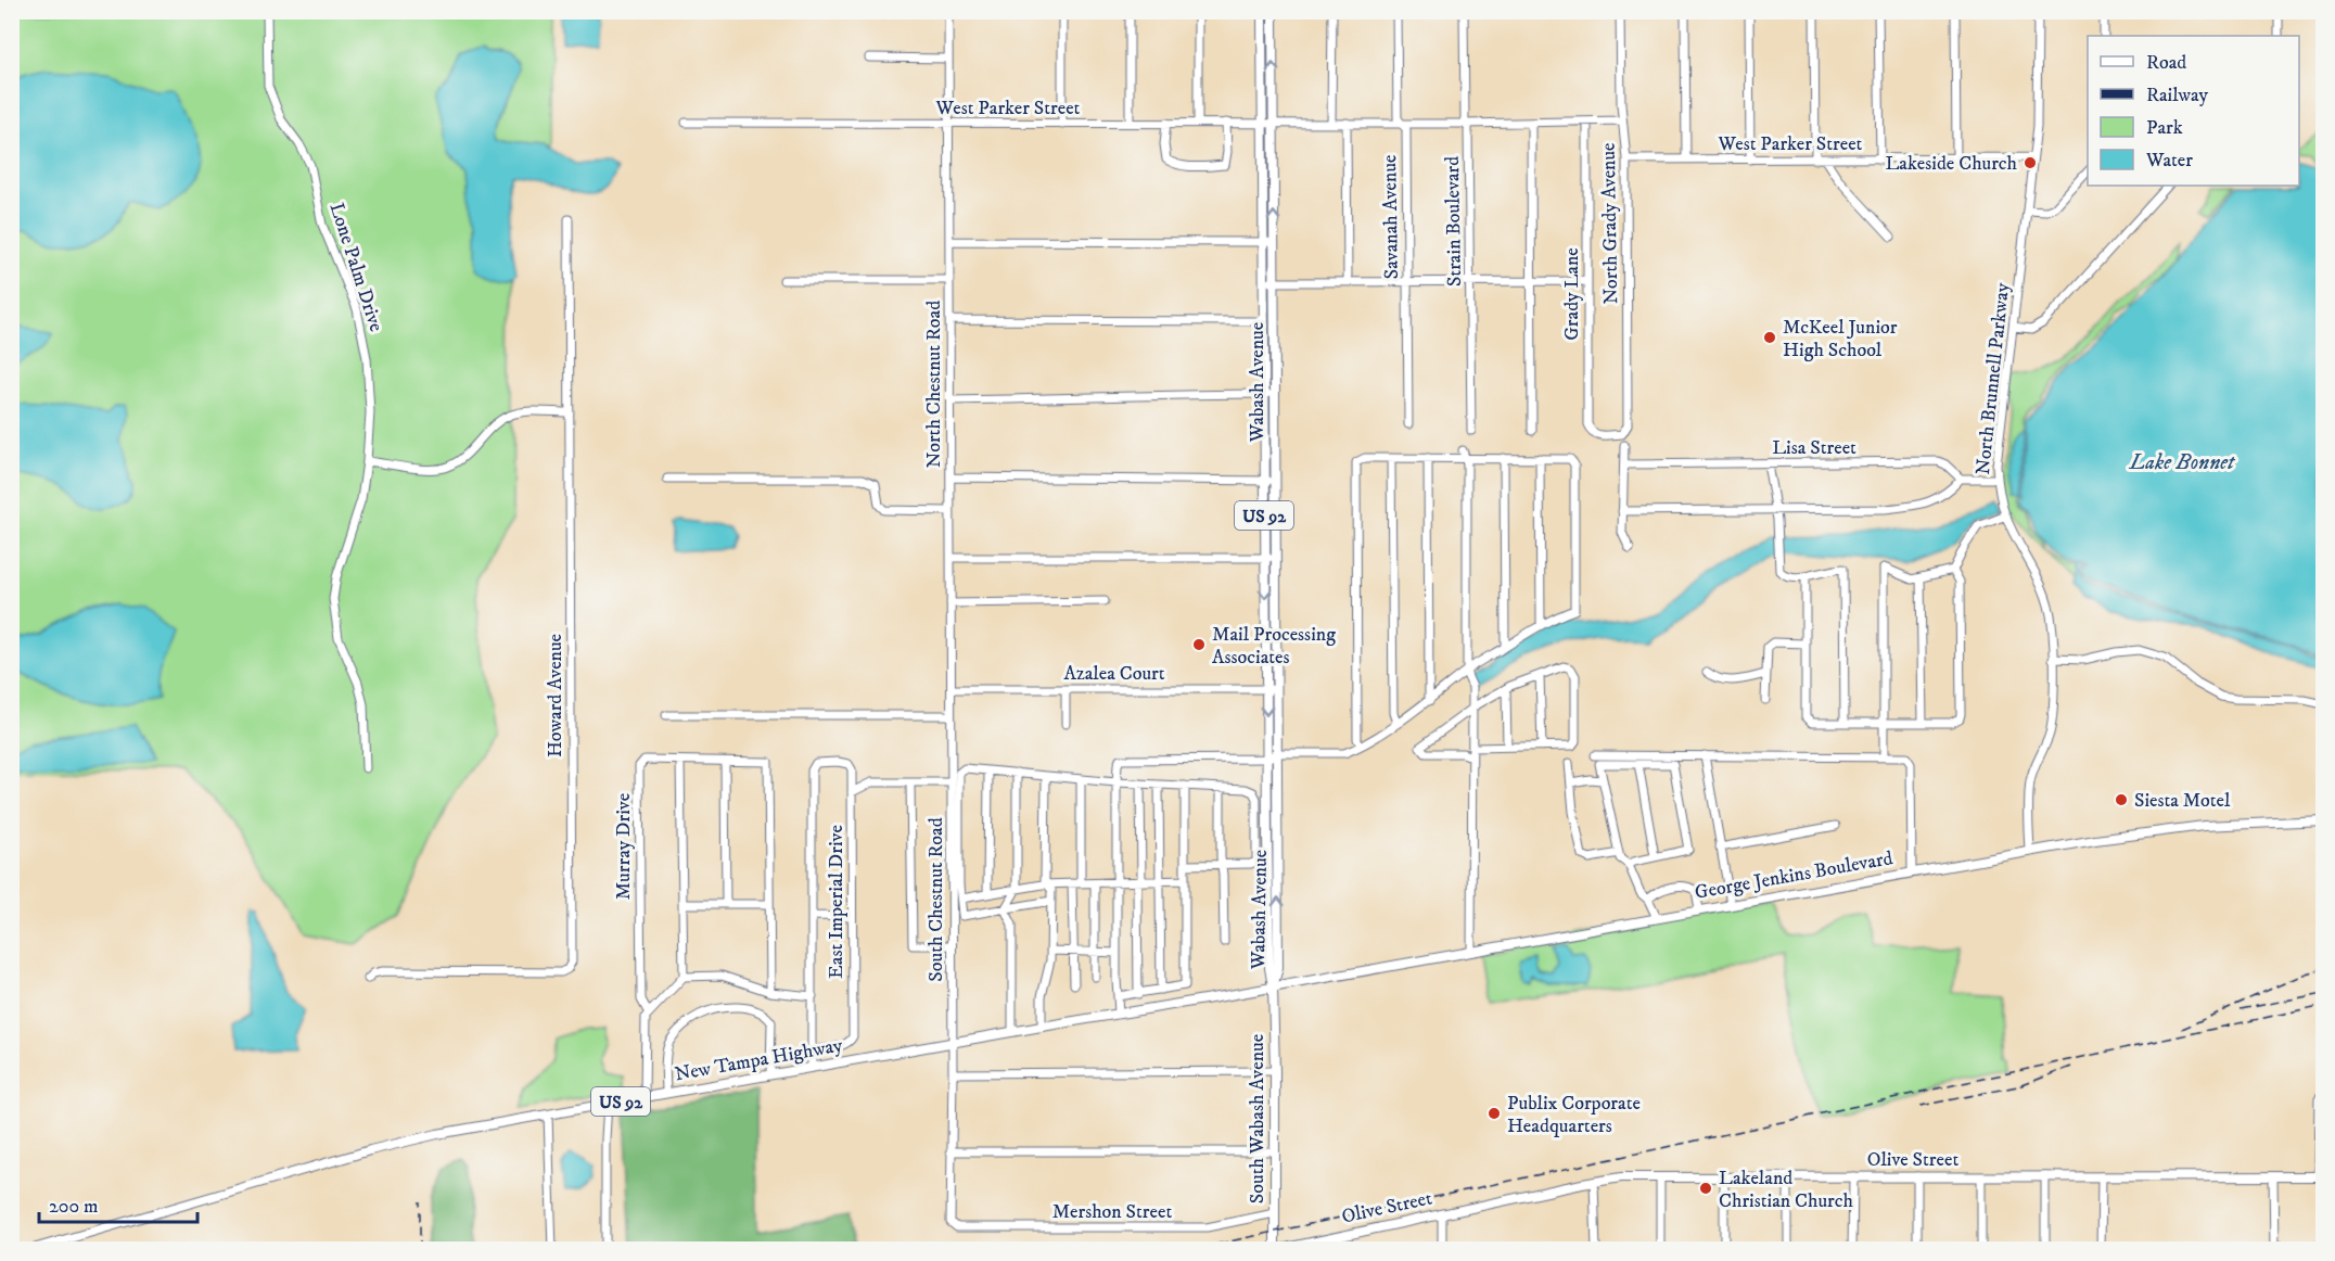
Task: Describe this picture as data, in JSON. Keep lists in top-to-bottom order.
{
  "streets": {
    "main road": [
      "Wabash Avenue",
      "US 92",
      "George Jenkins Boulevard",
      "New Tampa Highway",
      "South Wabash Avenue",
      "Olive Street"
    ],
    "street": [
      "West Parker Street",
      "Savanah Avenue",
      "Strain Boulevard",
      "North Grady Avenue",
      "Lone Palm Drive",
      "Grady Lane",
      "North Brunnell Parkway",
      "North Chestnut Road",
      "Lisa Street",
      "Azalea Court",
      "Howard Avenue",
      "Murray Drive",
      "South Chestnut Road",
      "East Imperial Drive",
      "Mershon Street"
    ]
  },
  "crossings": [
    ["West Parker Street", "North Grady Avenue"],
    ["West Parker Street", "North Brunnell Parkway"],
    ["West Parker Street", "Wabash Avenue"],
    ["West Parker Street", "North Chestnut Road"],
    ["North Grady Avenue", "Grady Lane"],
    ["North Brunnell Parkway", "George Jenkins Boulevard"],
    ["Wabash Avenue", "Azalea Court"],
    ["Wabash Avenue", "George Jenkins Boulevard"],
    ["Wabash Avenue", "New Tampa Highway"],
    ["Wabash Avenue", "South Wabash Avenue"],
    ["North Chestnut Road", "Azalea Court"],
    ["North Chestnut Road", "South Chestnut Road"],
    ["George Jenkins Boulevard", "New Tampa Highway"],
    ["George Jenkins Boulevard", "South Wabash Avenue"],
    ["South Chestnut Road", "New Tampa Highway"],
    ["South Chestnut Road", "Mershon Street"],
    ["New Tampa Highway", "South Wabash Avenue"],
    ["South Wabash Avenue", "Olive Street"],
    ["South Wabash Avenue", "Mershon Street"]
  ],
  "water": ["Lake Bonnet"],
  "places": [
    "Lakeside Church",
    "McKeel Junior High School",
    "Mail Processing Associates",
    "Siesta Motel",
    "Publix Corporate Headquarters",
    "Lakeland Christian Church"
  ],
  "legend": [
    "Road",
    "Railway",
    "Park",
    "Water"
  ],
  "scale_bar": "200 m"
}
